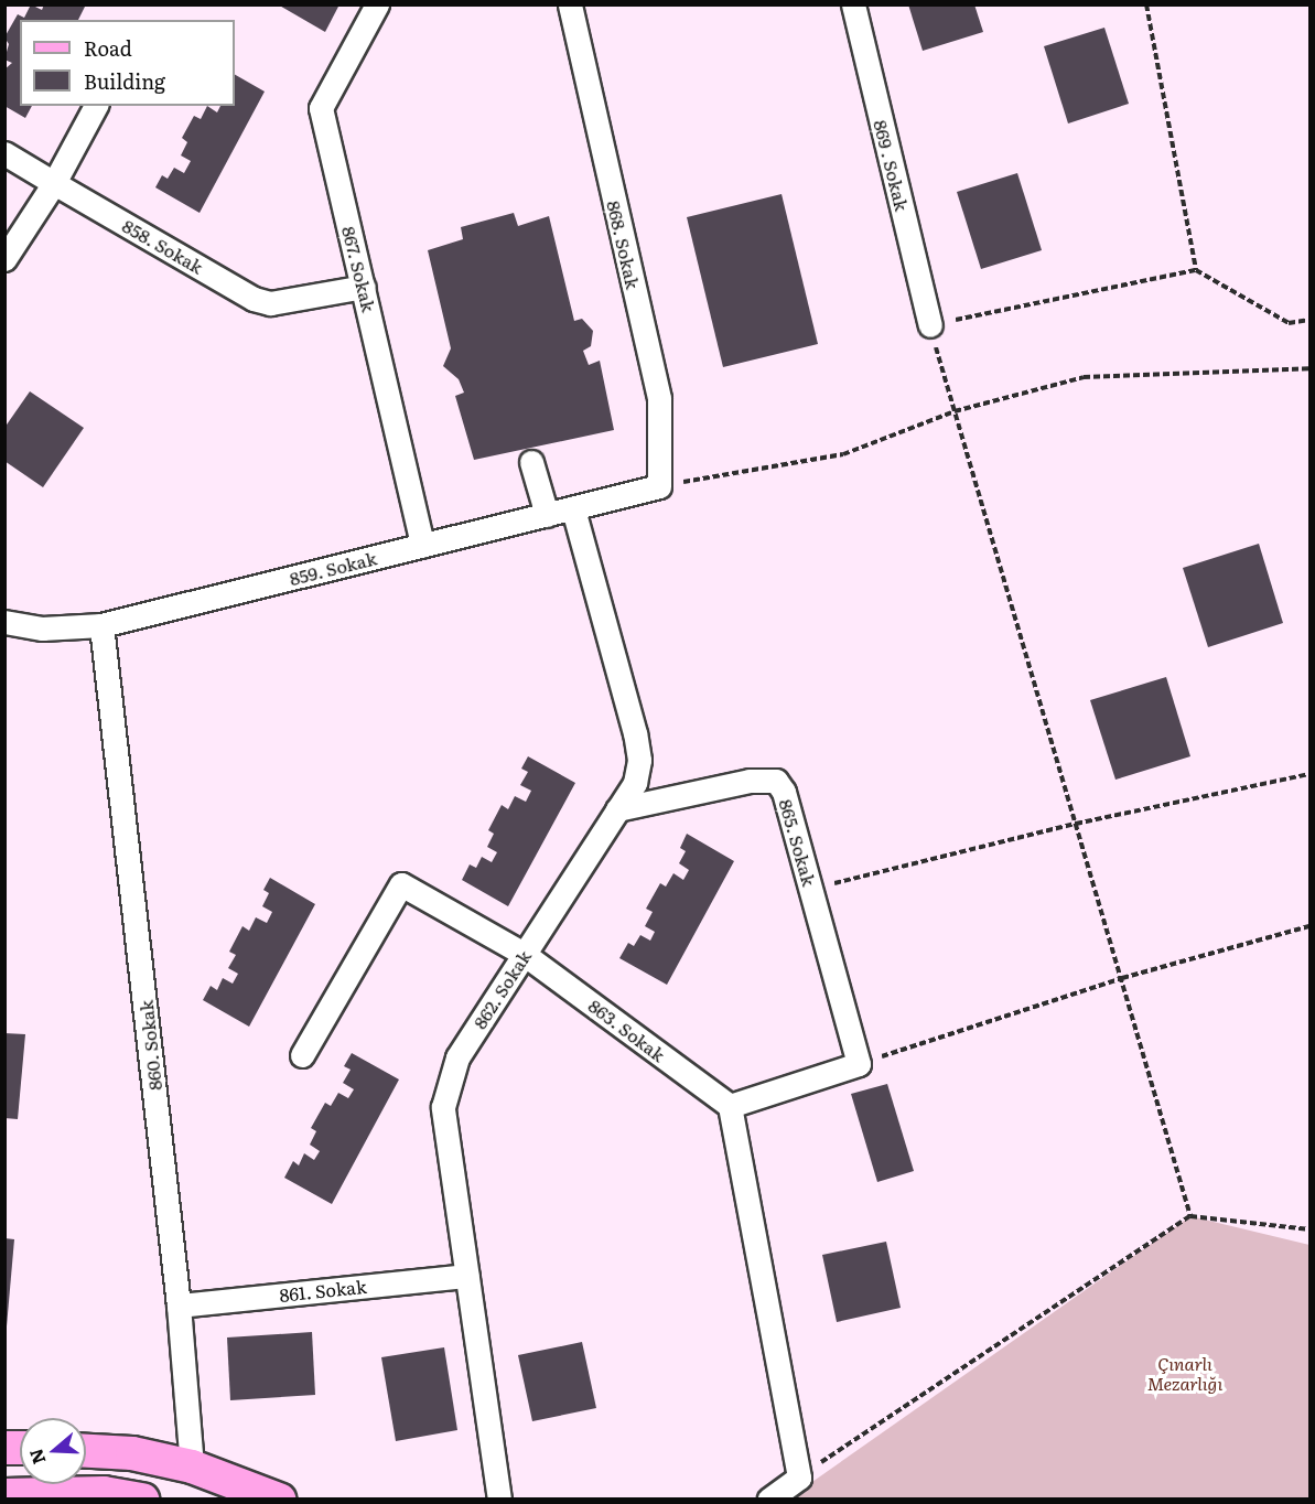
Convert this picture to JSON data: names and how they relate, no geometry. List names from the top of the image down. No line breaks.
{"streets":{"street":["869 . Sokak","868. Sokak","858. Sokak","867. Sokak","859. Sokak","865. Sokak","862. Sokak","863. Sokak","860. Sokak","861. Sokak"]},"crossings":[["868. Sokak","859. Sokak"],["858. Sokak","867. Sokak"],["867. Sokak","859. Sokak"],["859. Sokak","862. Sokak"],["859. Sokak","860. Sokak"],["865. Sokak","862. Sokak"],["862. Sokak","863. Sokak"],["862. Sokak","861. Sokak"],["860. Sokak","861. Sokak"]],"parks":["Çınarlı Mezarlığı"],"legend":["Road","Building"],"north":"left"}
